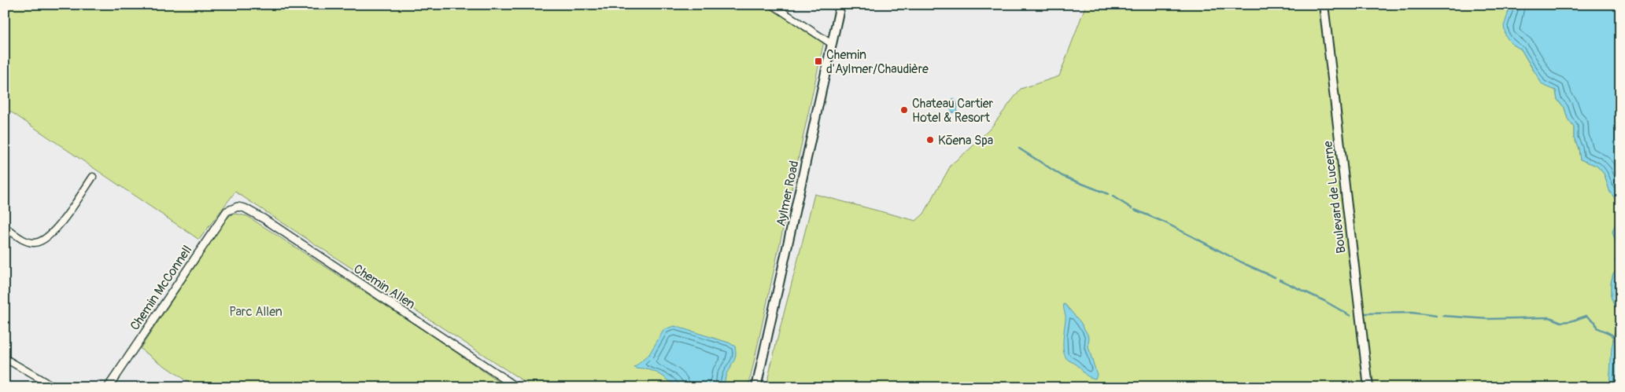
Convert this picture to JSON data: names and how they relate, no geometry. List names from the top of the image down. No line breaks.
{"streets":{"main road":["Aylmer Road","Boulevard de Lucerne"],"street":["Chemin Allen","Chemin McConnell"]},"crossings":[["Chemin Allen","Chemin McConnell"]],"parks":["Parc Allen"],"places":{"transit":["Chemin d'Aylmer/Chaudière"],"other":["Chateau Cartier Hotel & Resort","Kōena Spa"]}}
